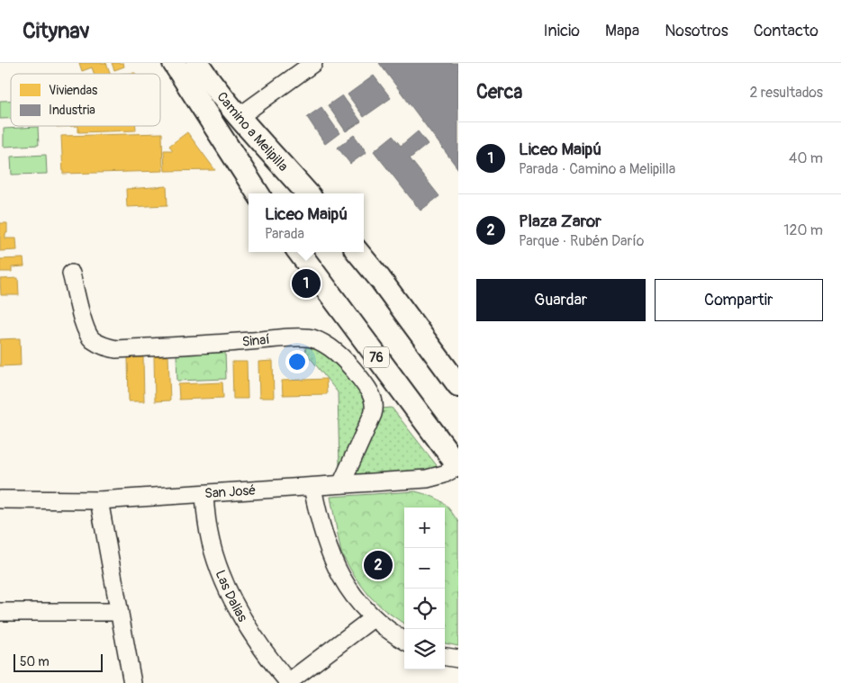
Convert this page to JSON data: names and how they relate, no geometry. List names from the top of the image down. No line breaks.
{"streets":{"main road":["Camino a Melipilla","76"],"street":["Sinaí","San José","Las Dalias"]},"crossings":[["Sinaí","San José"],["76","San José"],["San José","Las Dalias"]],"legend":["Viviendas","Industria"],"scale_bar":"50 m","page":{"header":"Citynav","nav":["Inicio","Mapa","Nosotros","Contacto"],"heading":["Cerca","2 resultados"],"list":[{"mark":"1","name":"Liceo Maipú","note":"Parada · Camino a Melipilla","value":"40 m"},{"mark":"2","name":"Plaza Zaror","note":"Parque · Rubén Darío","value":"120 m"}],"popup":["Liceo Maipú","Parada"],"buttons":["Guardar","Compartir"],"pins":["1","2"],"map_buttons":["+","−"],"scale":"50 m"}}
